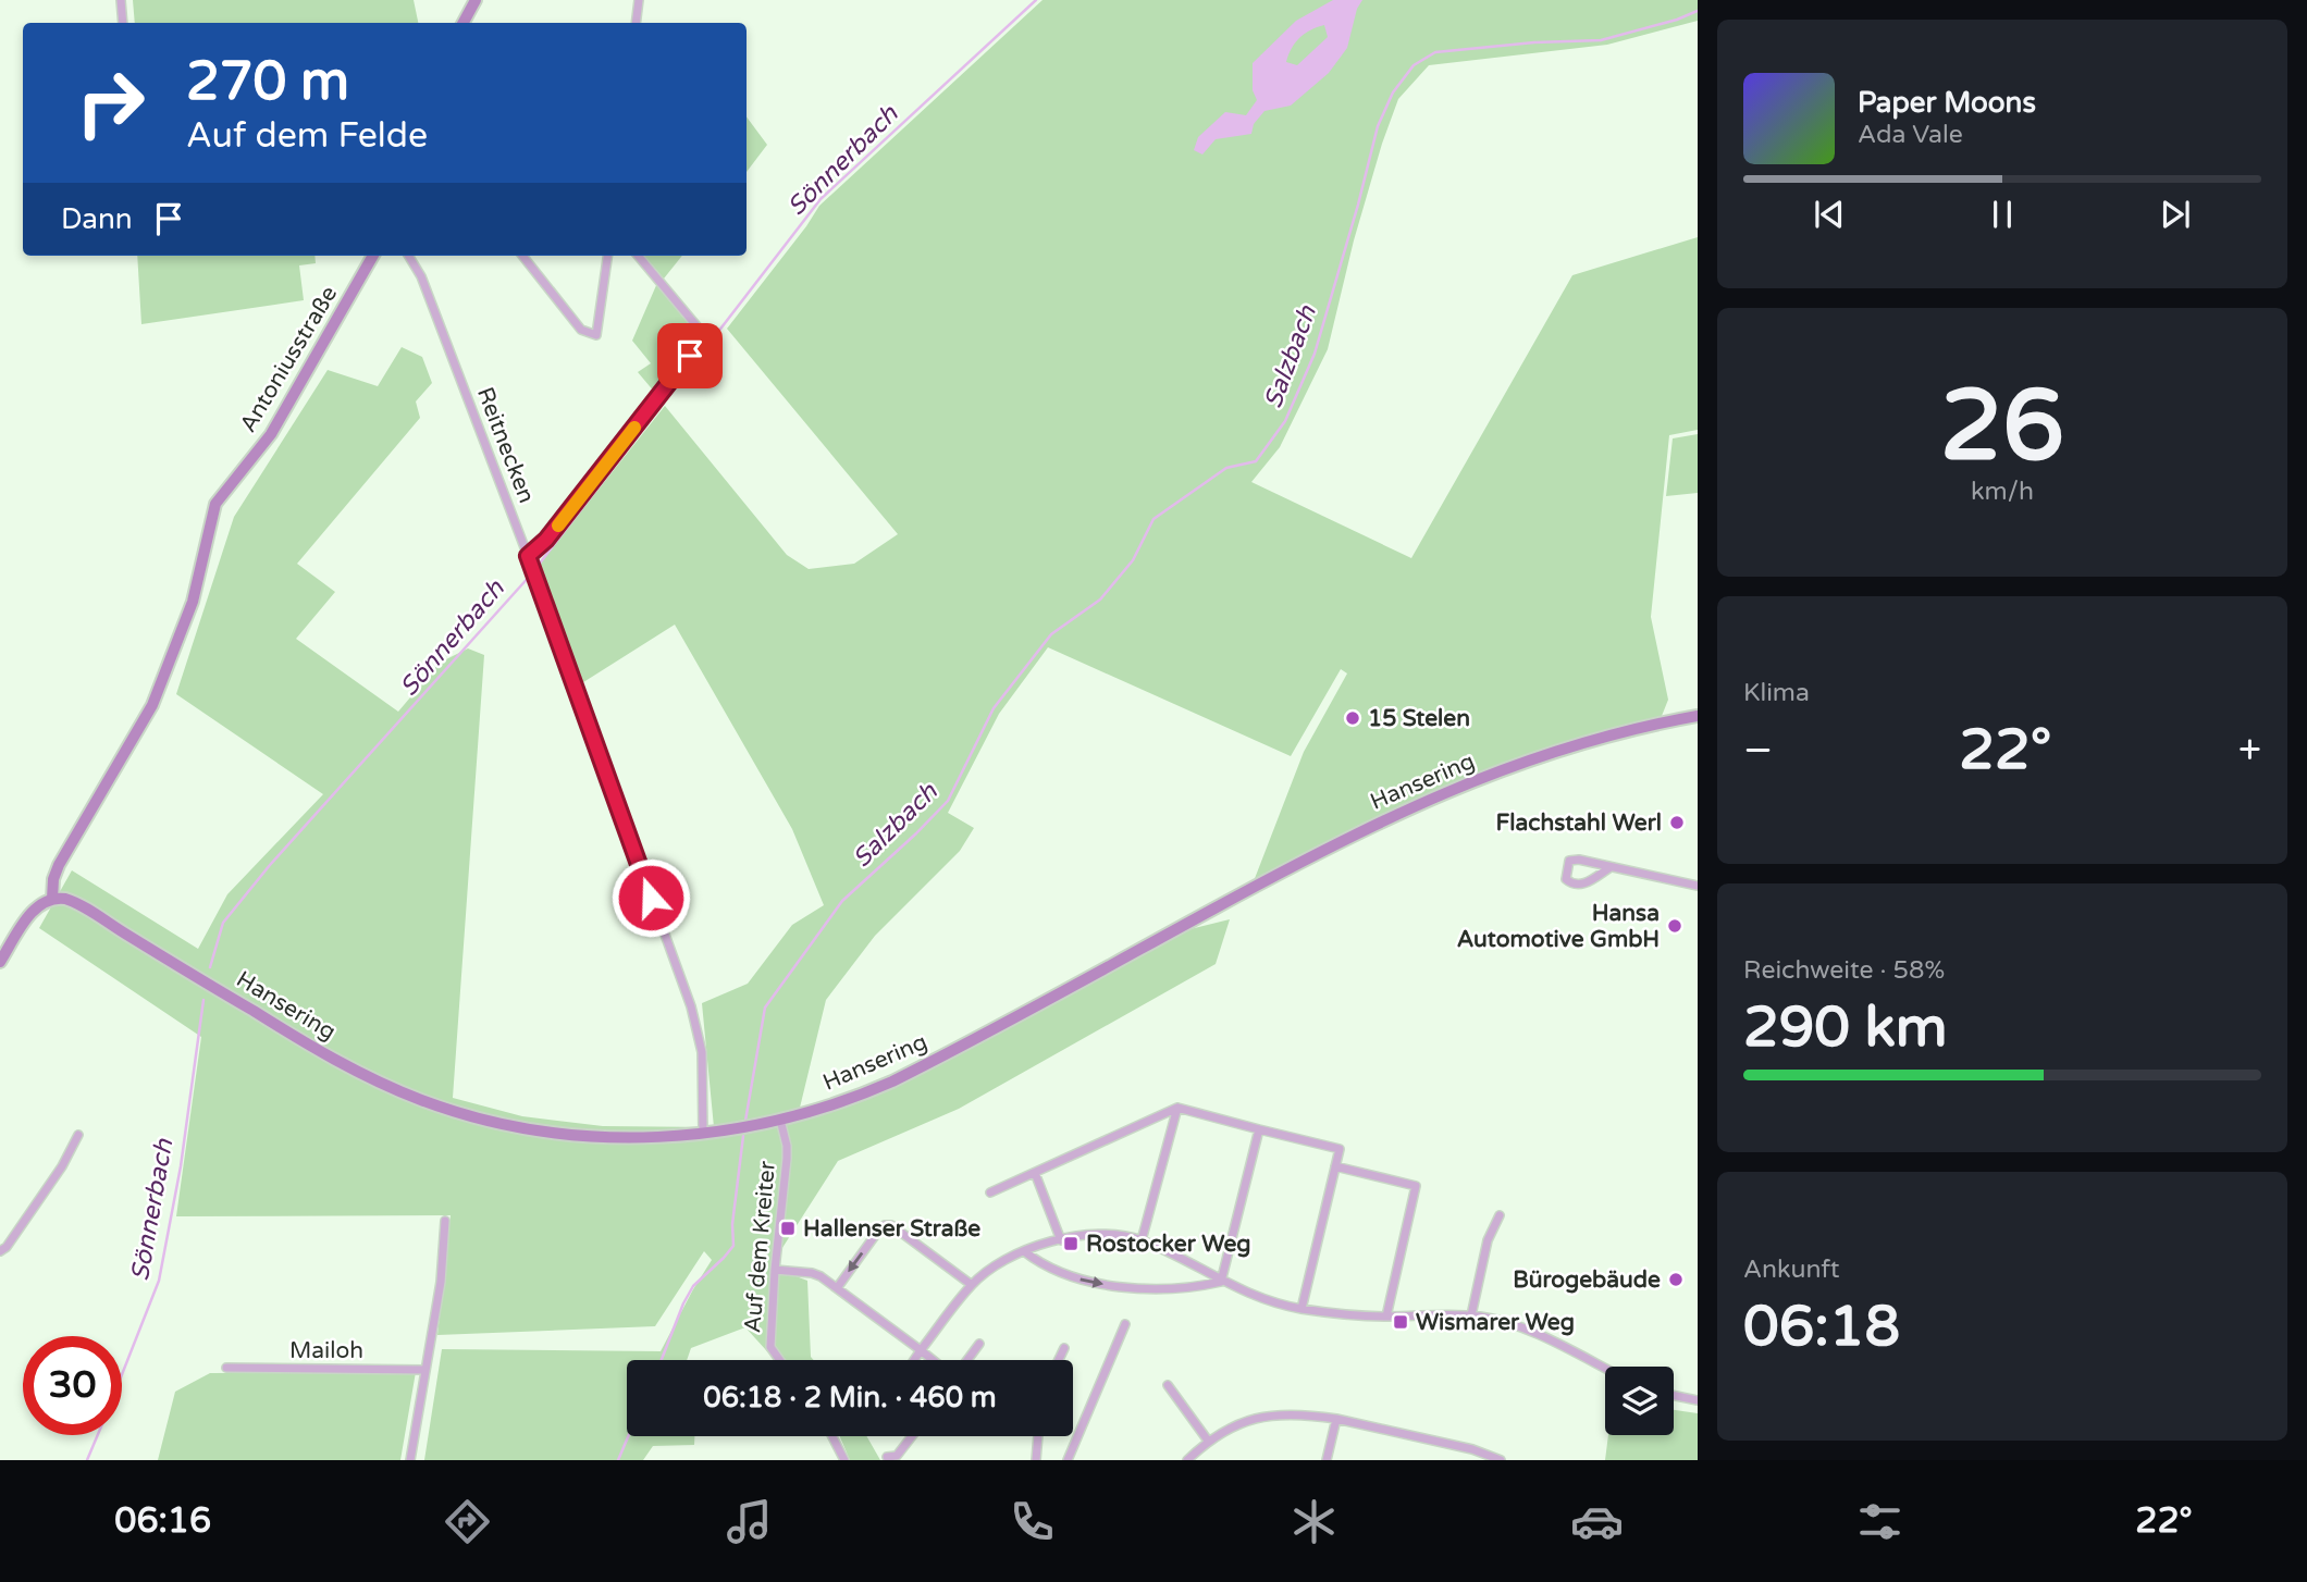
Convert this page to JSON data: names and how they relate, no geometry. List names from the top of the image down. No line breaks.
{"streets":{"street":["Antoniusstraße","Reitnecken","Hansering","Auf dem Kreiter","Mailoh"]},"crossings":[["Antoniusstraße","Hansering"],["Reitnecken","Hansering"],["Hansering","Auf dem Kreiter"]],"water":["Sönnerbach","Salzbach"],"places":{"other":["15 Stelen","Flachstahl Werl","Hansa Automotive GmbH","Bürogebäude"],"transit":["Hallenser Straße","Rostocker Weg","Wismarer Weg"]},"page":{"turn":["270 m","Auf dem Felde"],"song":["Paper Moons","Ada Vale"],"then":"Dann","tile":[["26","km/h"],"Klima",["Reichweite · 58%","290 km"],["Ankunft","06:18"]],"heat":["−","22°","+"],"limit":"30","trip":"06:18 · 2 Min. · 460 m","tabs":["06:16","22°"]}}
